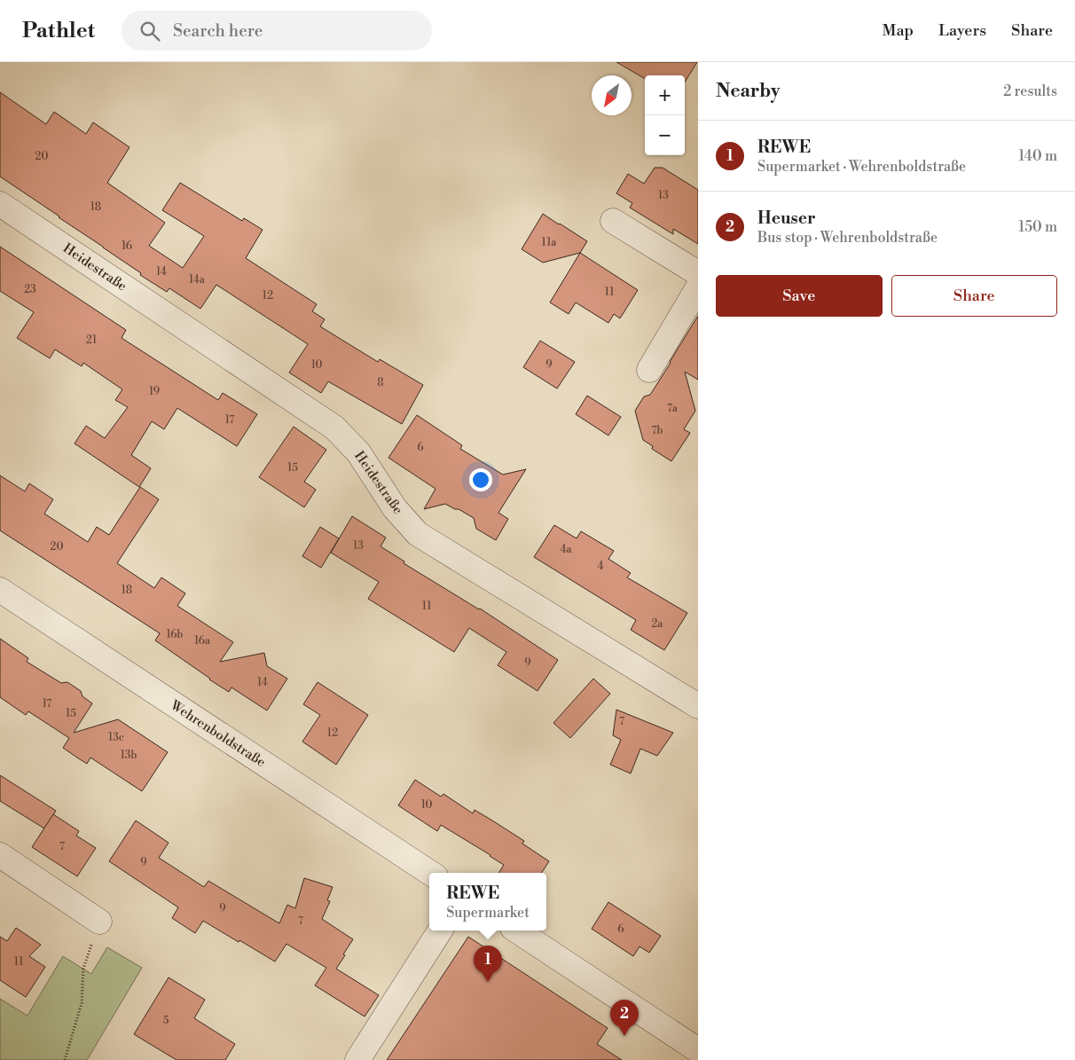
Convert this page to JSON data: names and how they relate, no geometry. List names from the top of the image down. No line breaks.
{"streets":{"street":["Heidestraße","Wehrenboldstraße"]},"house_numbers":["20","13","18","11a","16","14","14a","23","11","12","21","10","9","8","19","7a","17","7b","6","15","13","20","4a","4","18","11","2a","16b","16a","9","14","17","15","7","12","13c","13b","10","7","9","9","7","6","11","5"],"north":"bottom left","page":{"header":"Pathlet","search":"Search here","nav":["Map","Layers","Share"],"heading":["Nearby","2 results"],"map_buttons":["+","−"],"list":[{"mark":"1","name":"REWE","note":"Supermarket · Wehrenboldstraße","value":"140 m"},{"mark":"2","name":"Heuser","note":"Bus stop · Wehrenboldstraße","value":"150 m"}],"buttons":["Save","Share"],"popup":["REWE","Supermarket"],"pins":["1","2"]}}
